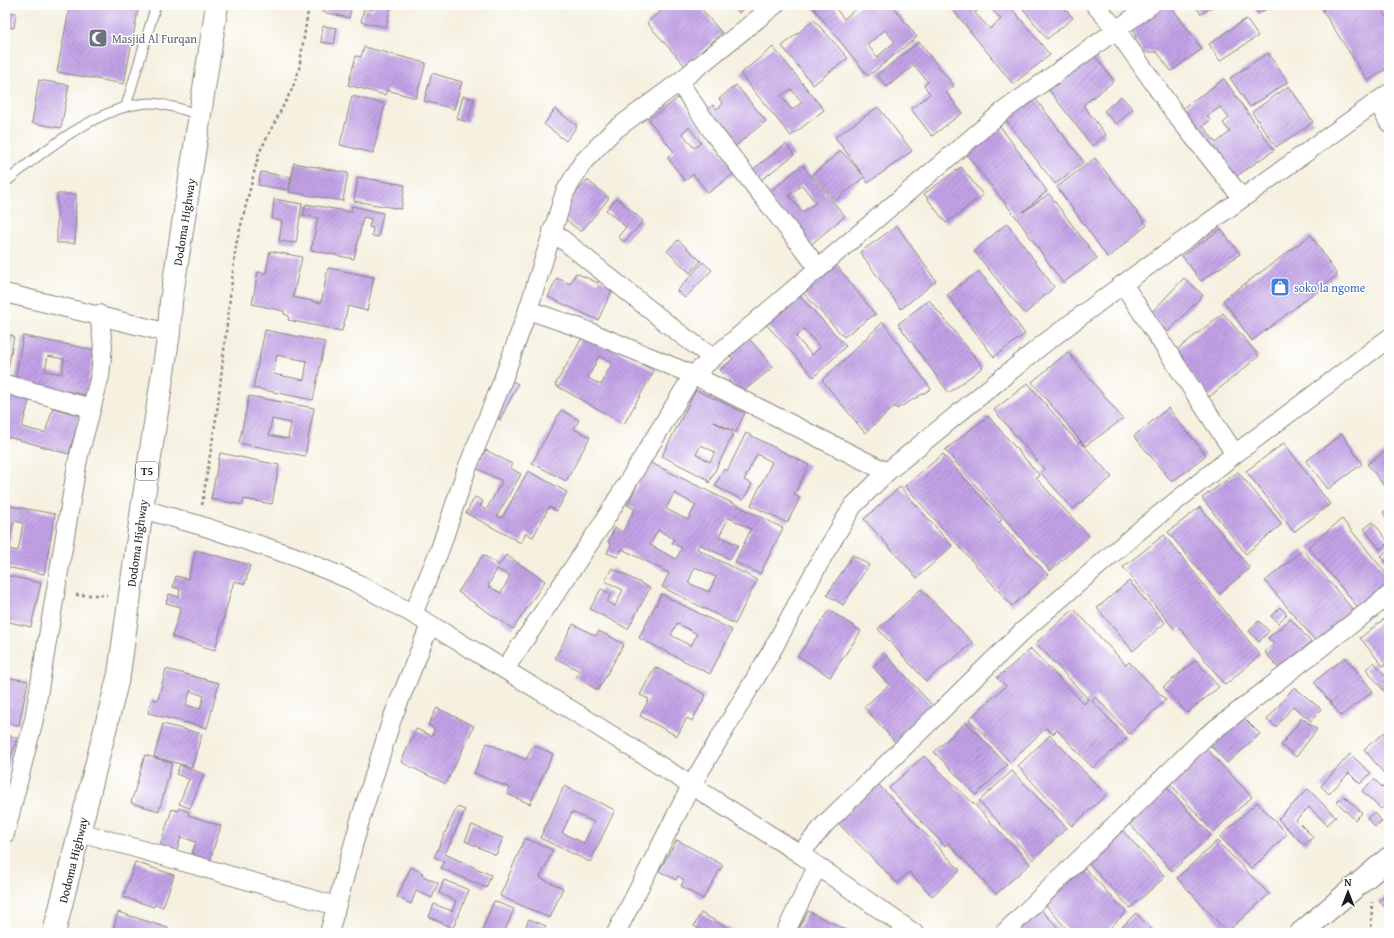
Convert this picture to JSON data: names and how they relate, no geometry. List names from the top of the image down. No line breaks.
{"streets":{"main road":["Dodoma Highway","T5"]},"places":{"mosque":["Masjid Al Furqan"],"shop":["soko la ngome"]},"north":"top"}
